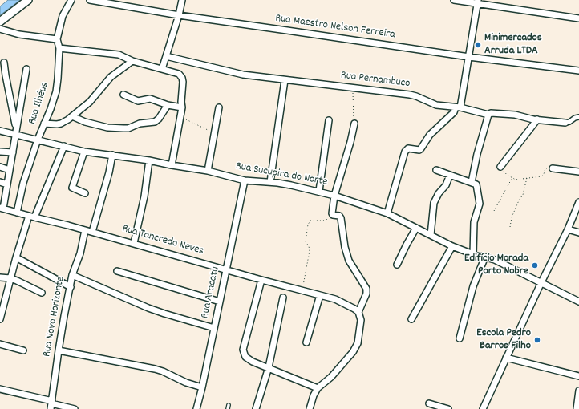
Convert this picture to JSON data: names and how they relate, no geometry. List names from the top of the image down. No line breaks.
{"streets":{"street":["Rua Maestro Nelson Ferreira","Rua Pernambuco","Rua Ilhéus","Rua Sucupira do Norte","Rua Tancredo Neves","Rua Aracatu","Rua Novo Horizonte"]},"crossings":[["Rua Ilhéus","Rua Sucupira do Norte"],["Rua Ilhéus","Rua Tancredo Neves"],["Rua Sucupira do Norte","Rua Aracatu"],["Rua Tancredo Neves","Rua Aracatu"],["Rua Tancredo Neves","Rua Novo Horizonte"]],"places":["Minimercados Arruda LTDA","Edifício Morada Porto Nobre","Escola Pedro Barros Filho"]}
